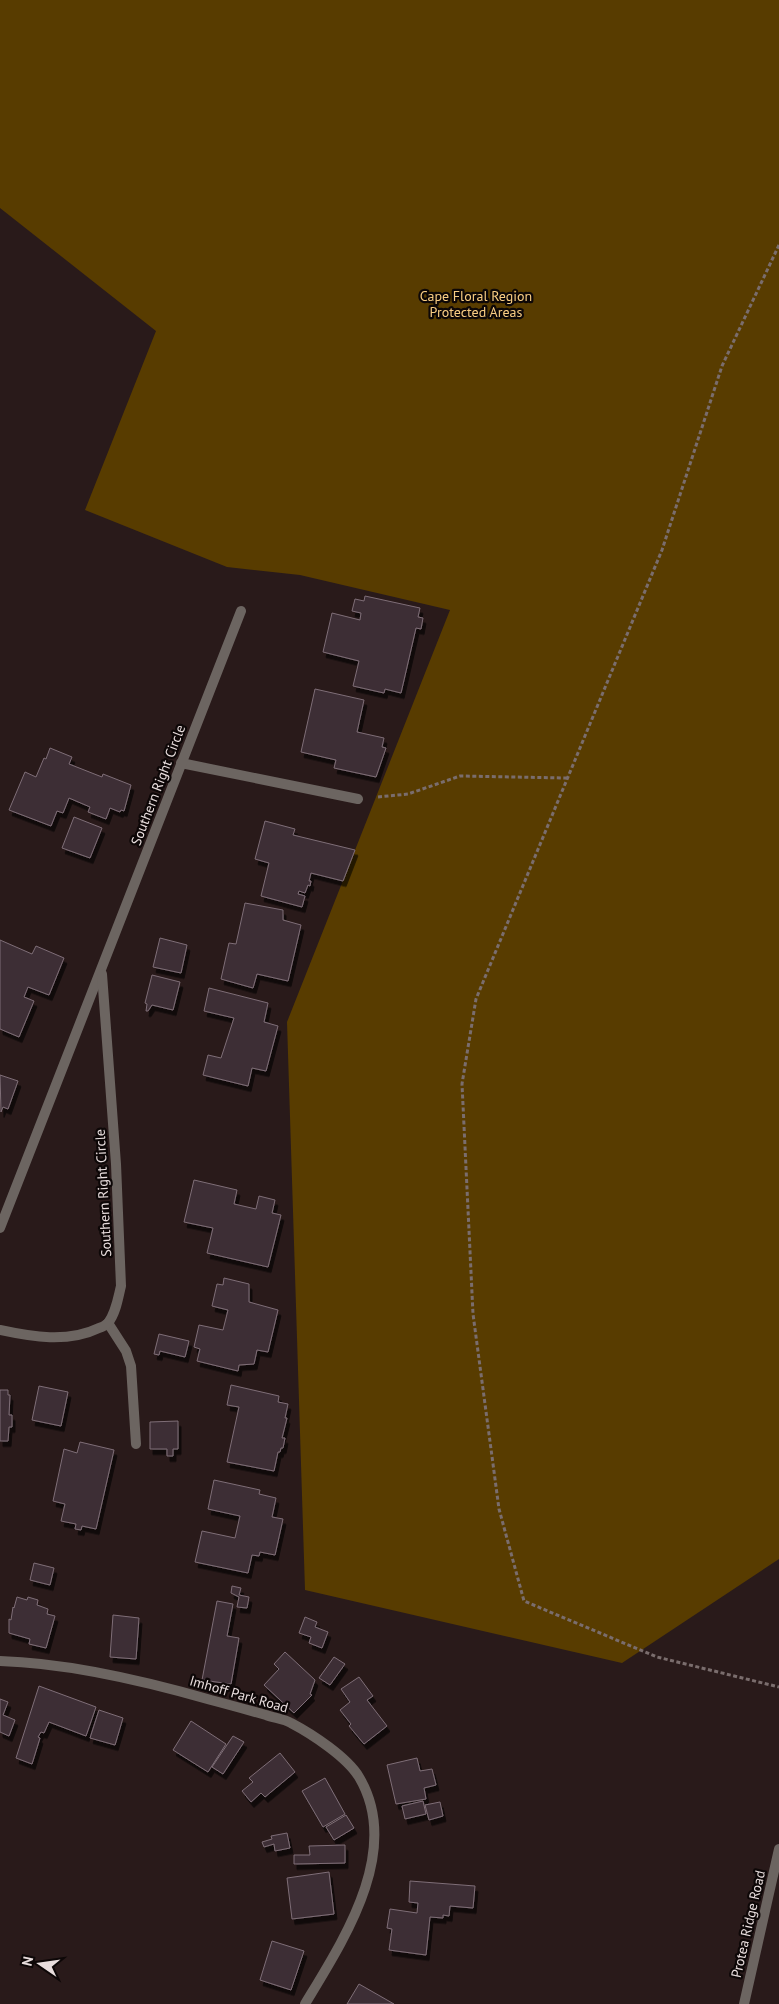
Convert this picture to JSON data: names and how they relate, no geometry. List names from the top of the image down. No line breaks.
{"streets":{"street":["Southern Right Circle","Imhoff Park Road","Protea Ridge Road"]},"parks":["Cape Floral Region Protected Areas"],"north":"left"}
